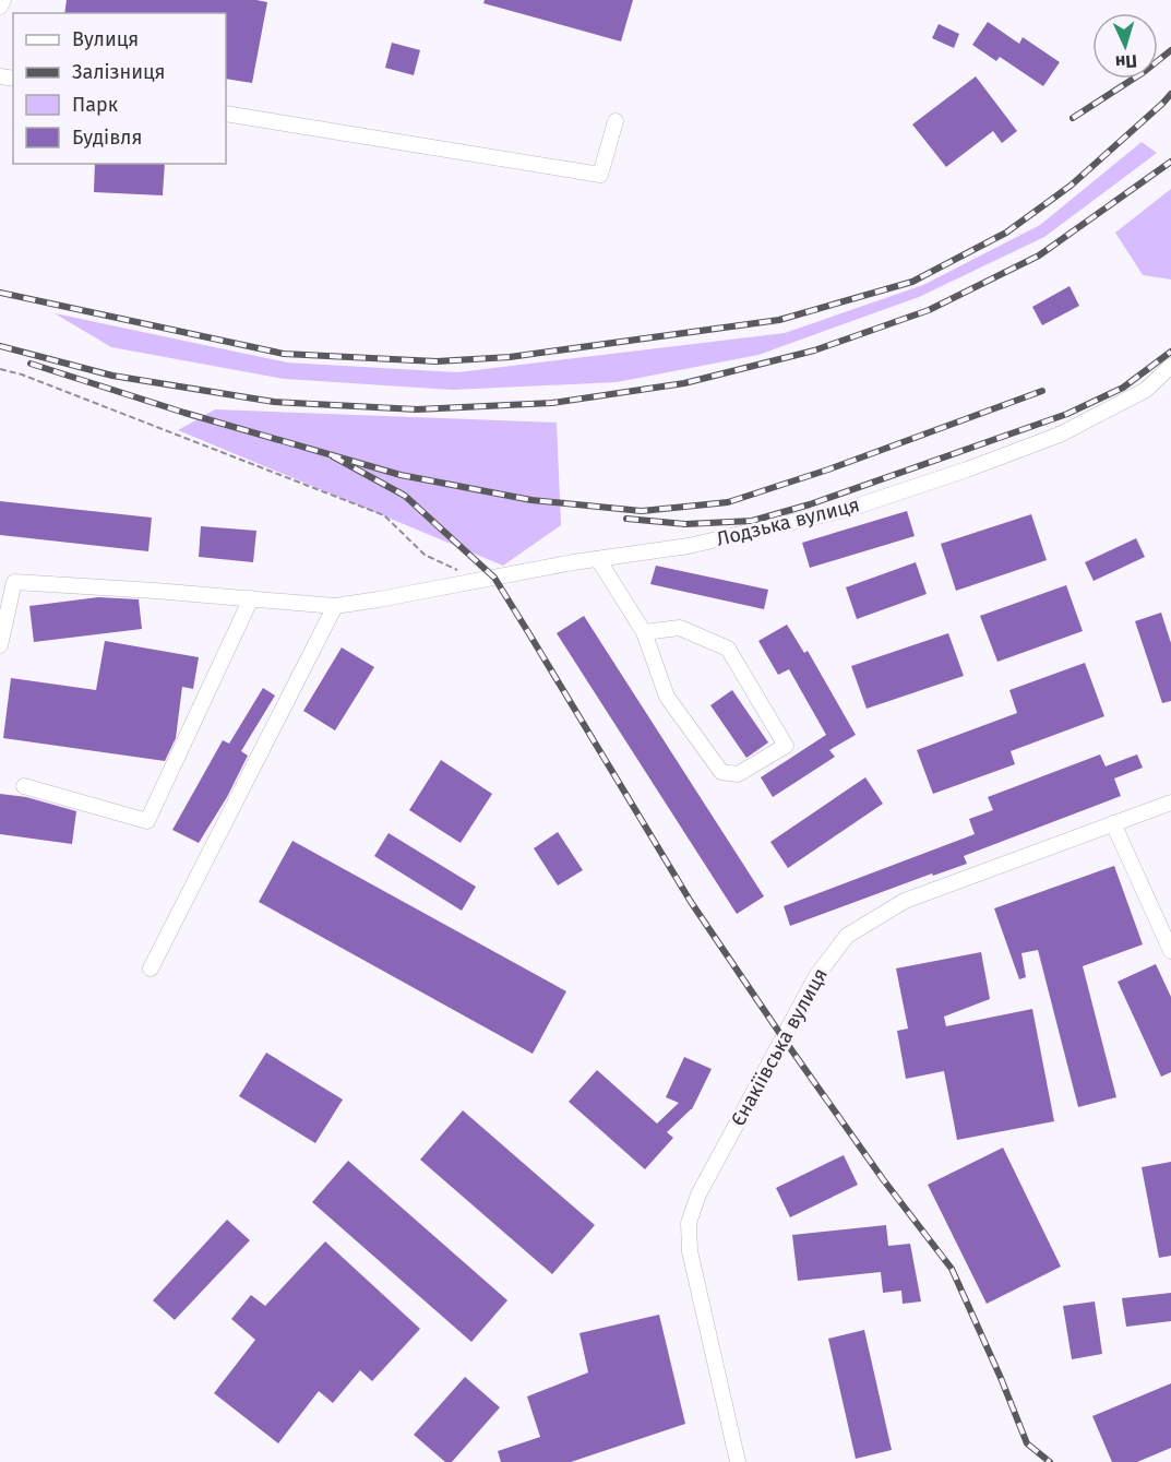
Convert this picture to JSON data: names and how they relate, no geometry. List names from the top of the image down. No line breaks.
{"streets":{"street":["Лодзька вулиця","Єнакіївська вулиця"]},"legend":["Вулиця","Залізниця","Парк","Будівля"],"north":"bottom"}
